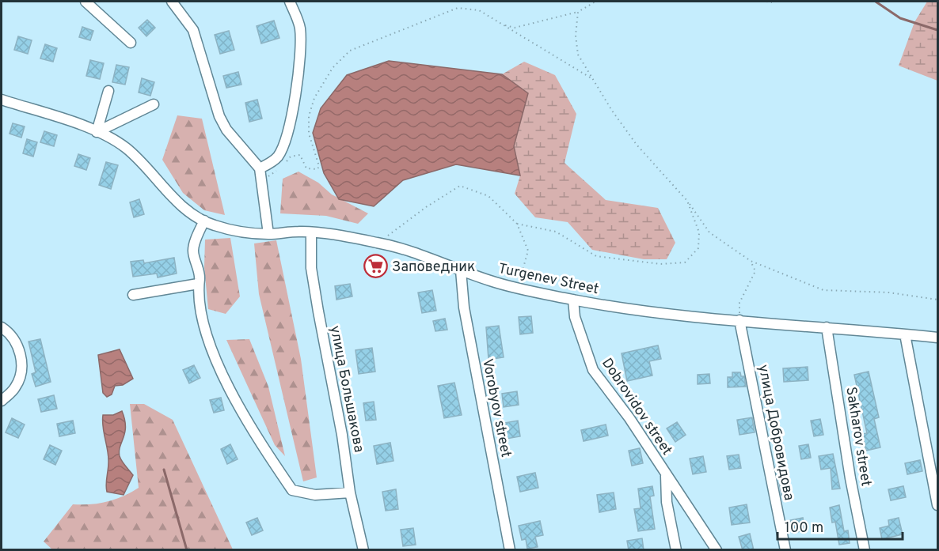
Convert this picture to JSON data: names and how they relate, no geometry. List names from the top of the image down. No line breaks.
{"streets":{"street":["Turgenev Street","улица Большакова","Dobrovidov street","Vorobyov street","улица Добровидова","Sakharov street"]},"crossings":[["Turgenev Street","улица Большакова"],["Turgenev Street","Dobrovidov street"],["Turgenev Street","Vorobyov street"],["Turgenev Street","улица Добровидова"],["Turgenev Street","Sakharov street"]],"places":{"supermarket":["Заповедник"]},"scale_bar":"100 m"}
